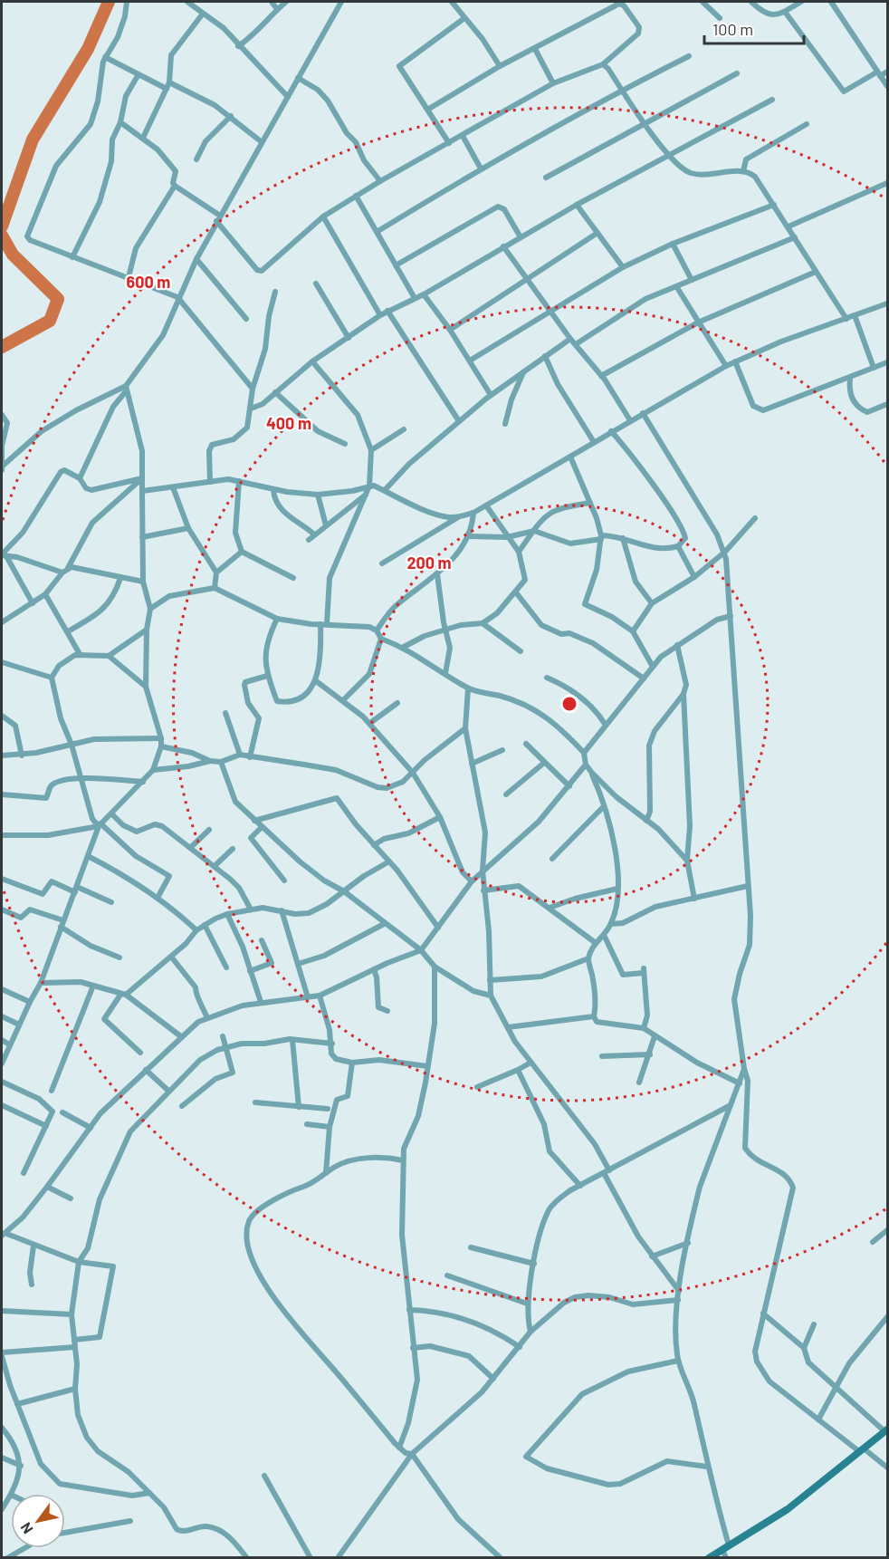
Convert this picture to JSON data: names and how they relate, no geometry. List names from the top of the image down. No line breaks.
{"scale_bar":"100 m","north":"bottom left","rings":["600 m","400 m","200 m"]}
